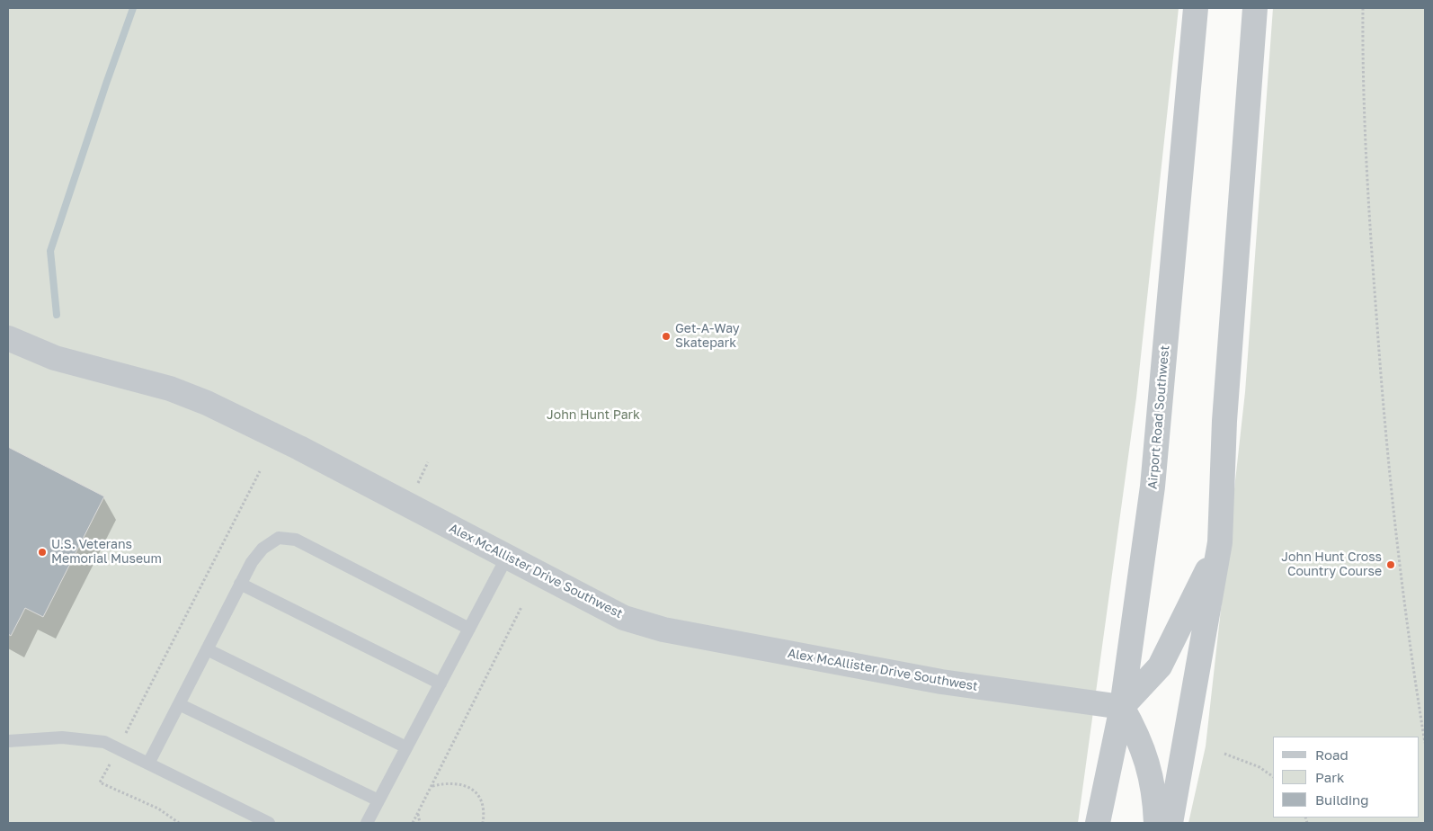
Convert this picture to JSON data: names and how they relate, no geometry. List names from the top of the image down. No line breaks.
{"streets":{"street":["Airport Road Southwest","Alex McAllister Drive Southwest"]},"crossings":[["Airport Road Southwest","Alex McAllister Drive Southwest"]],"parks":["John Hunt Park"],"places":["Get-A-Way Skatepark","U.S. Veterans Memorial Museum","John Hunt Cross Country Course"],"legend":["Road","Park","Building"]}
